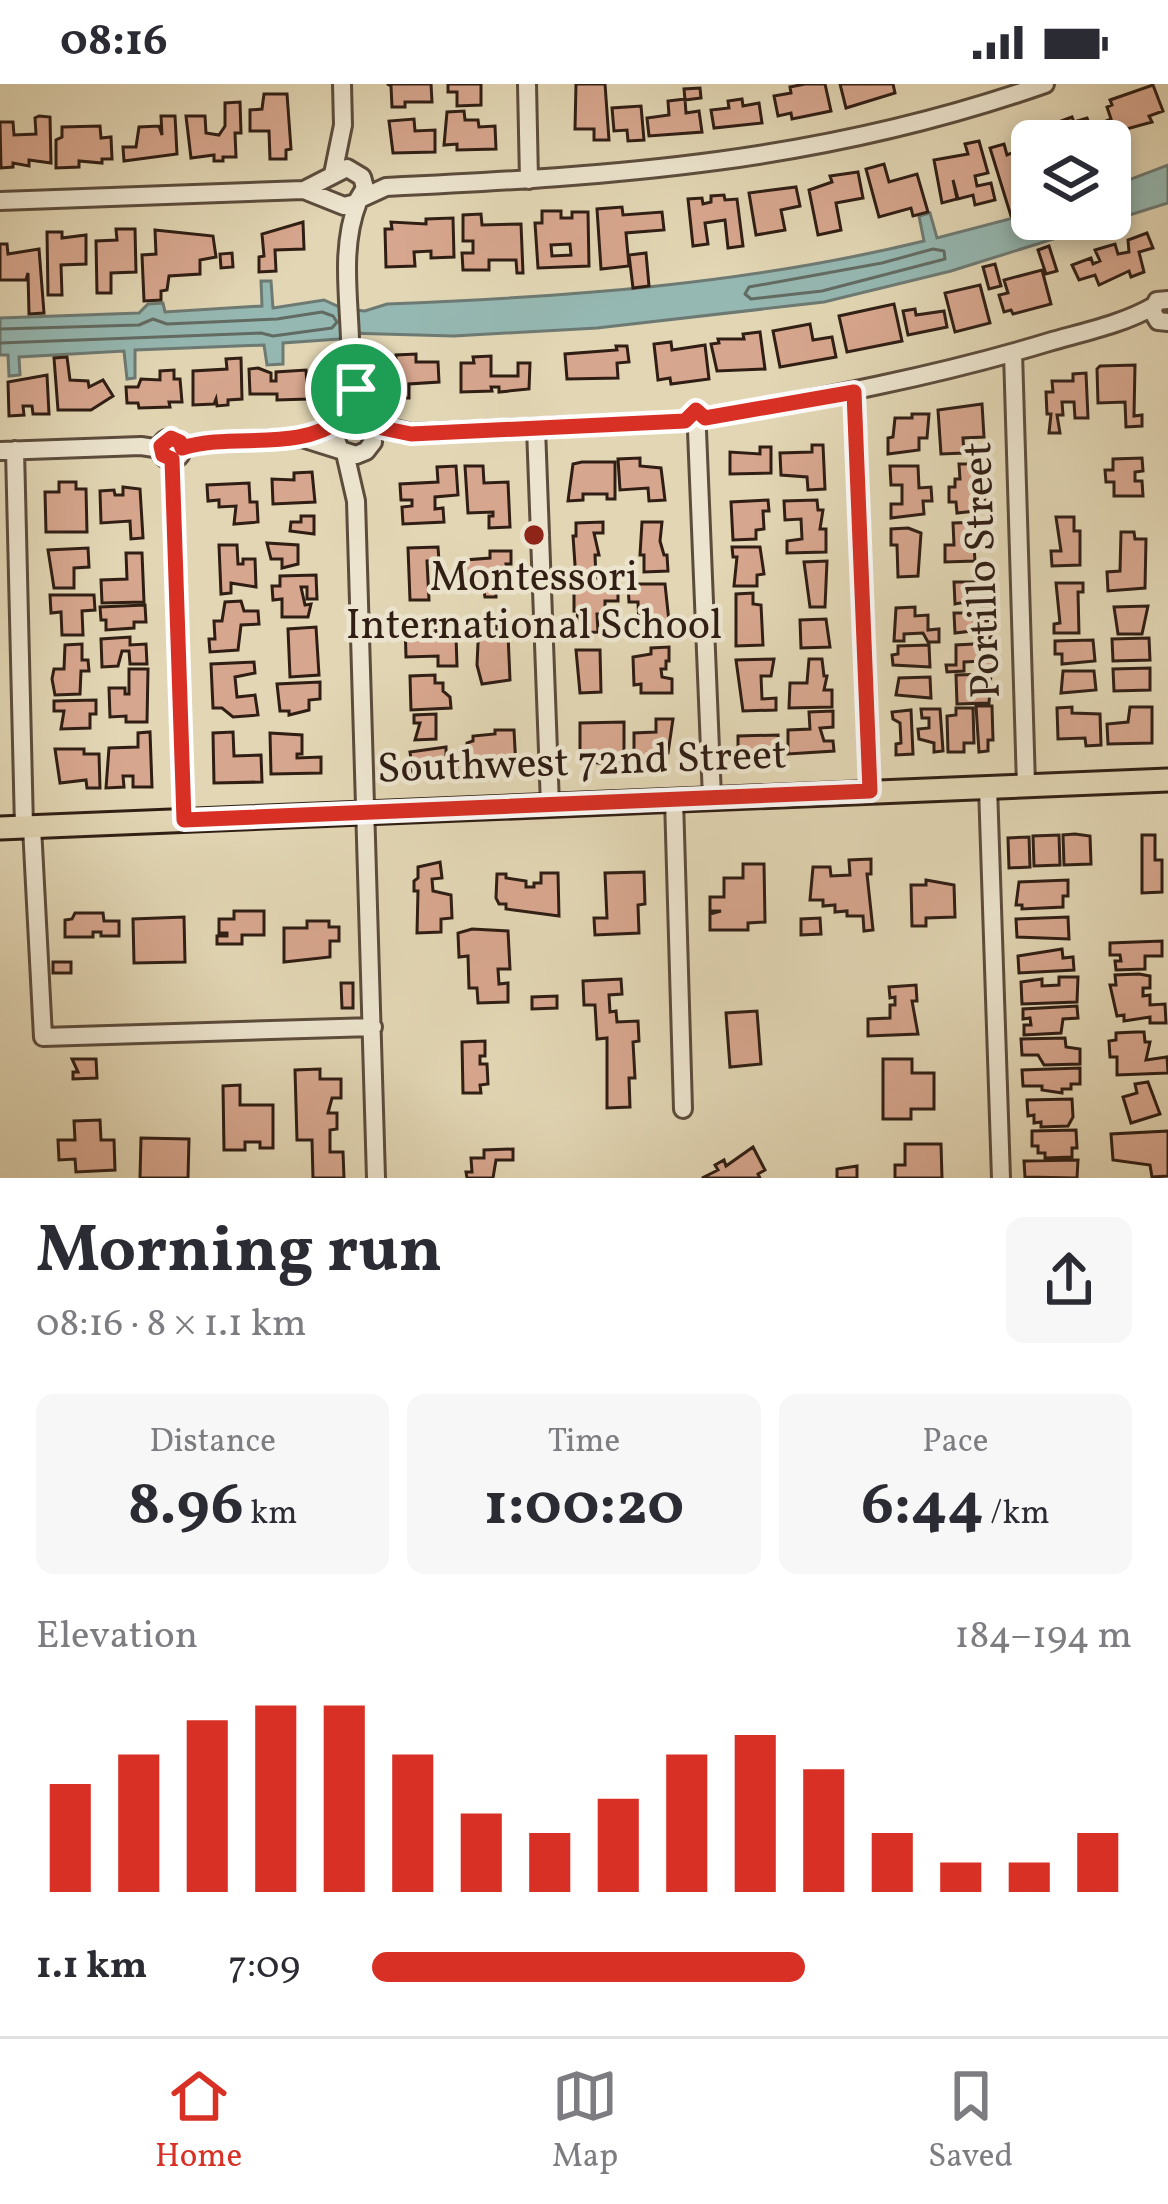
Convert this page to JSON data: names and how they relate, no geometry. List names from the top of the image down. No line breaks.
{"streets":{"main road":["Southwest 72nd Street"],"street":["Portillo Street"]},"crossings":[["Portillo Street","Southwest 72nd Street"]],"places":["Montessori International School"],"page":{"status":"08:16","heading":["Morning run","08:16 · 8 × 1.1 km"],"stats":[["Distance","8.96 km"],["Time","1:00:20"],["Pace","6:44 /km"]],"chart":["Elevation","184–194 m"],"list":[{"name":"1.1 km","note":"7:09"}],"tabs":["Home","Map","Saved"]}}
